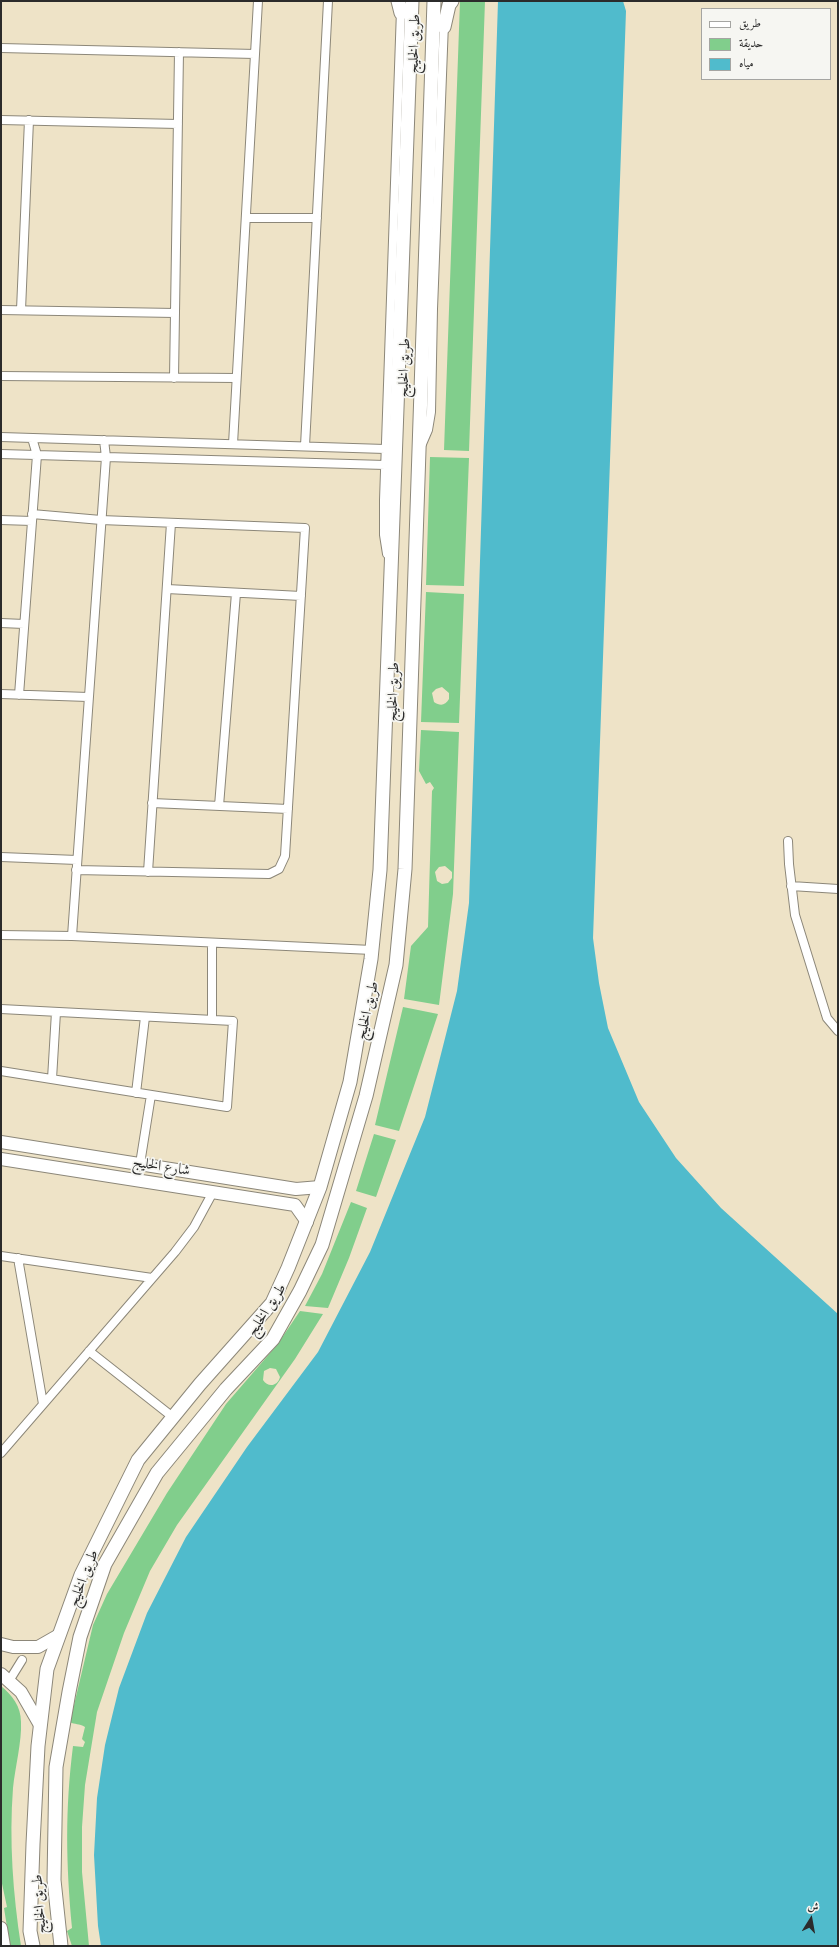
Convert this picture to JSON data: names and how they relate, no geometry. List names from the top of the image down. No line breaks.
{"streets":{"main road":["طريق الخليج"],"street":["شارع الخليج"]},"crossings":[["طريق الخليج","شارع الخليج"]],"legend":["طريق","حديقة","مياه"],"north":"top"}
